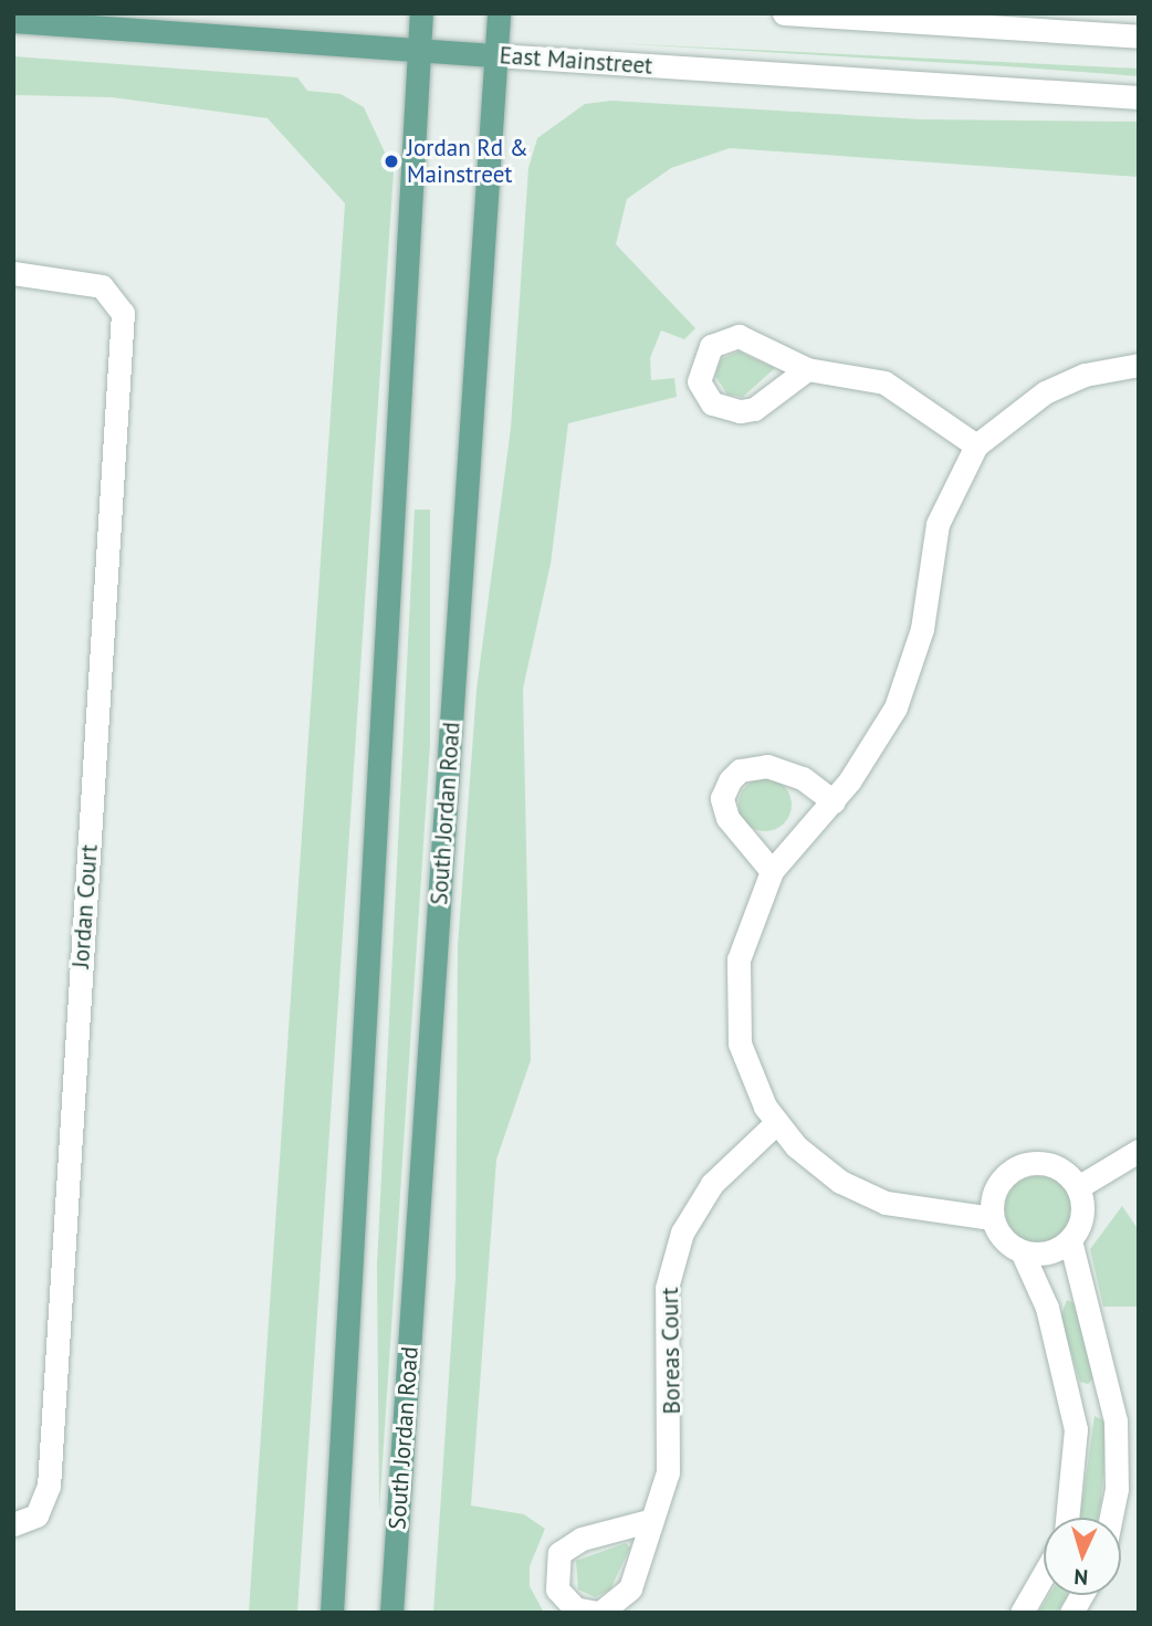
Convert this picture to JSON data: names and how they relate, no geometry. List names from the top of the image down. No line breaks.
{"streets":{"main road":["East Mainstreet","South Jordan Road"],"street":["Jordan Court","Boreas Court"]},"crossings":[["East Mainstreet","South Jordan Road"]],"places":["Jordan Rd & Mainstreet"],"north":"bottom"}
